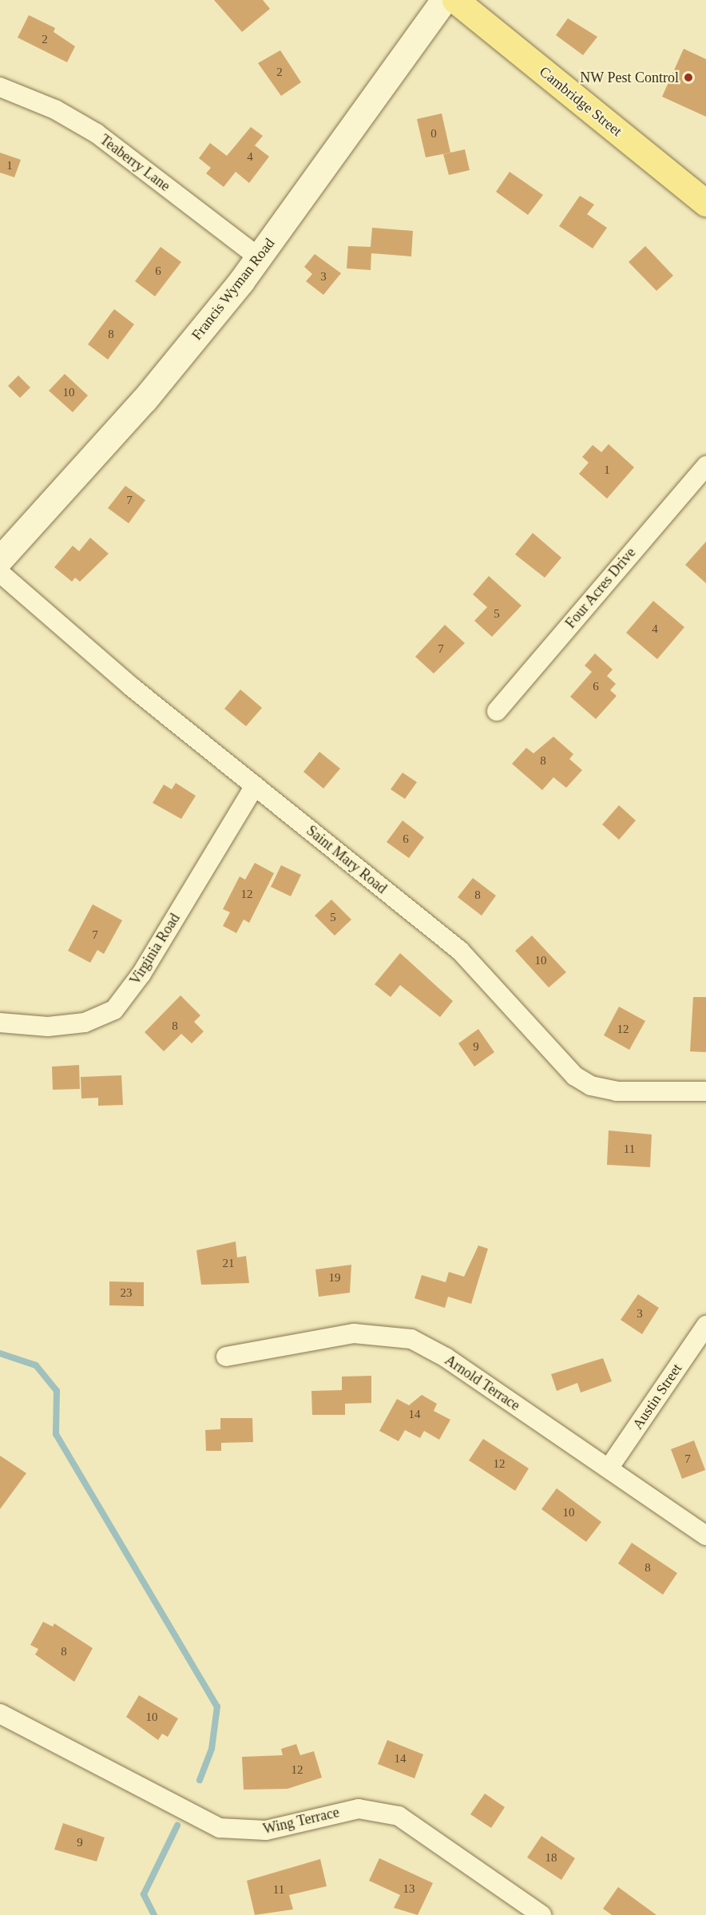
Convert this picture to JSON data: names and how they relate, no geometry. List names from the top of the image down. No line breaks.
{"streets":{"main road":["Cambridge Street","Francis Wyman Road"],"street":["Teaberry Lane","Four Acres Drive","Saint Mary Road","Virginia Road","Arnold Terrace","Austin Street","Wing Terrace"]},"crossings":[["Teaberry Lane","Francis Wyman Road"],["Saint Mary Road","Virginia Road"],["Arnold Terrace","Austin Street"]],"places":["NW Pest Control"],"house_numbers":["2","2","0","4","1","6","3","8","10","1","7","5","4","7","6","8","6","12","8","5","7","10","8","12","9","11","21","19","23","3","14","7","12","10","8","8","10","14","12","9","18","13","11"]}
